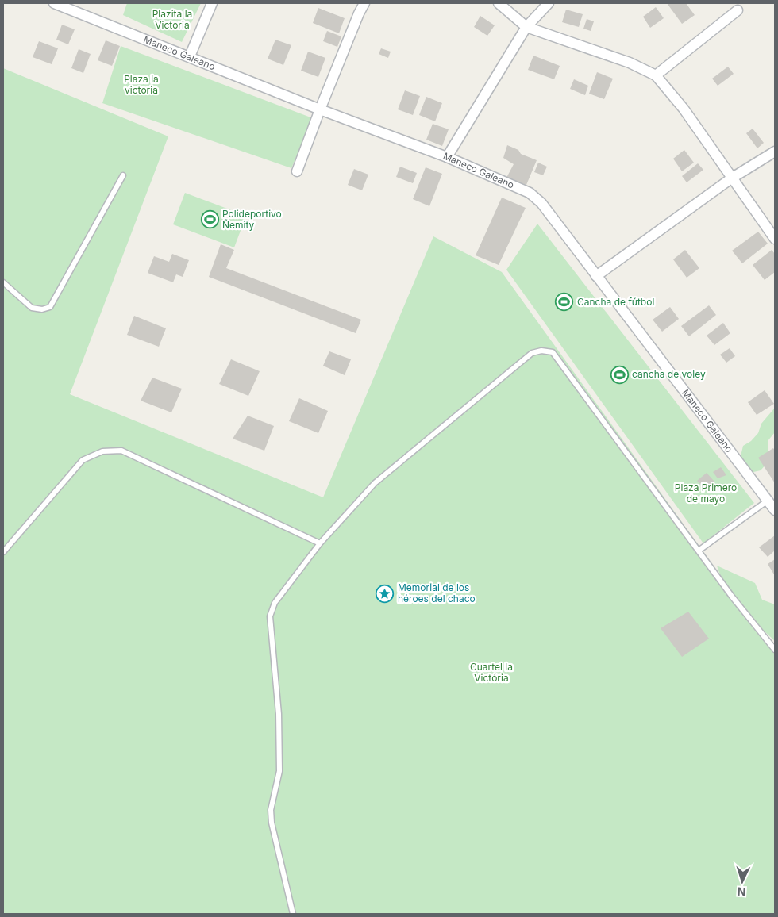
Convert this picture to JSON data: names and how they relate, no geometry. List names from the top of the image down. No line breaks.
{"streets":{"street":["Maneco Galeano"]},"parks":["Plazita la Victoria","Plaza la victoria","Plaza Primero de mayo","Cuartel la Victória"],"places":{"sports":["Polideportivo Ñemity","Cancha de fútbol","cancha de voley"],"place":["Memorial de los héroes del chaco"]},"north":"bottom"}
